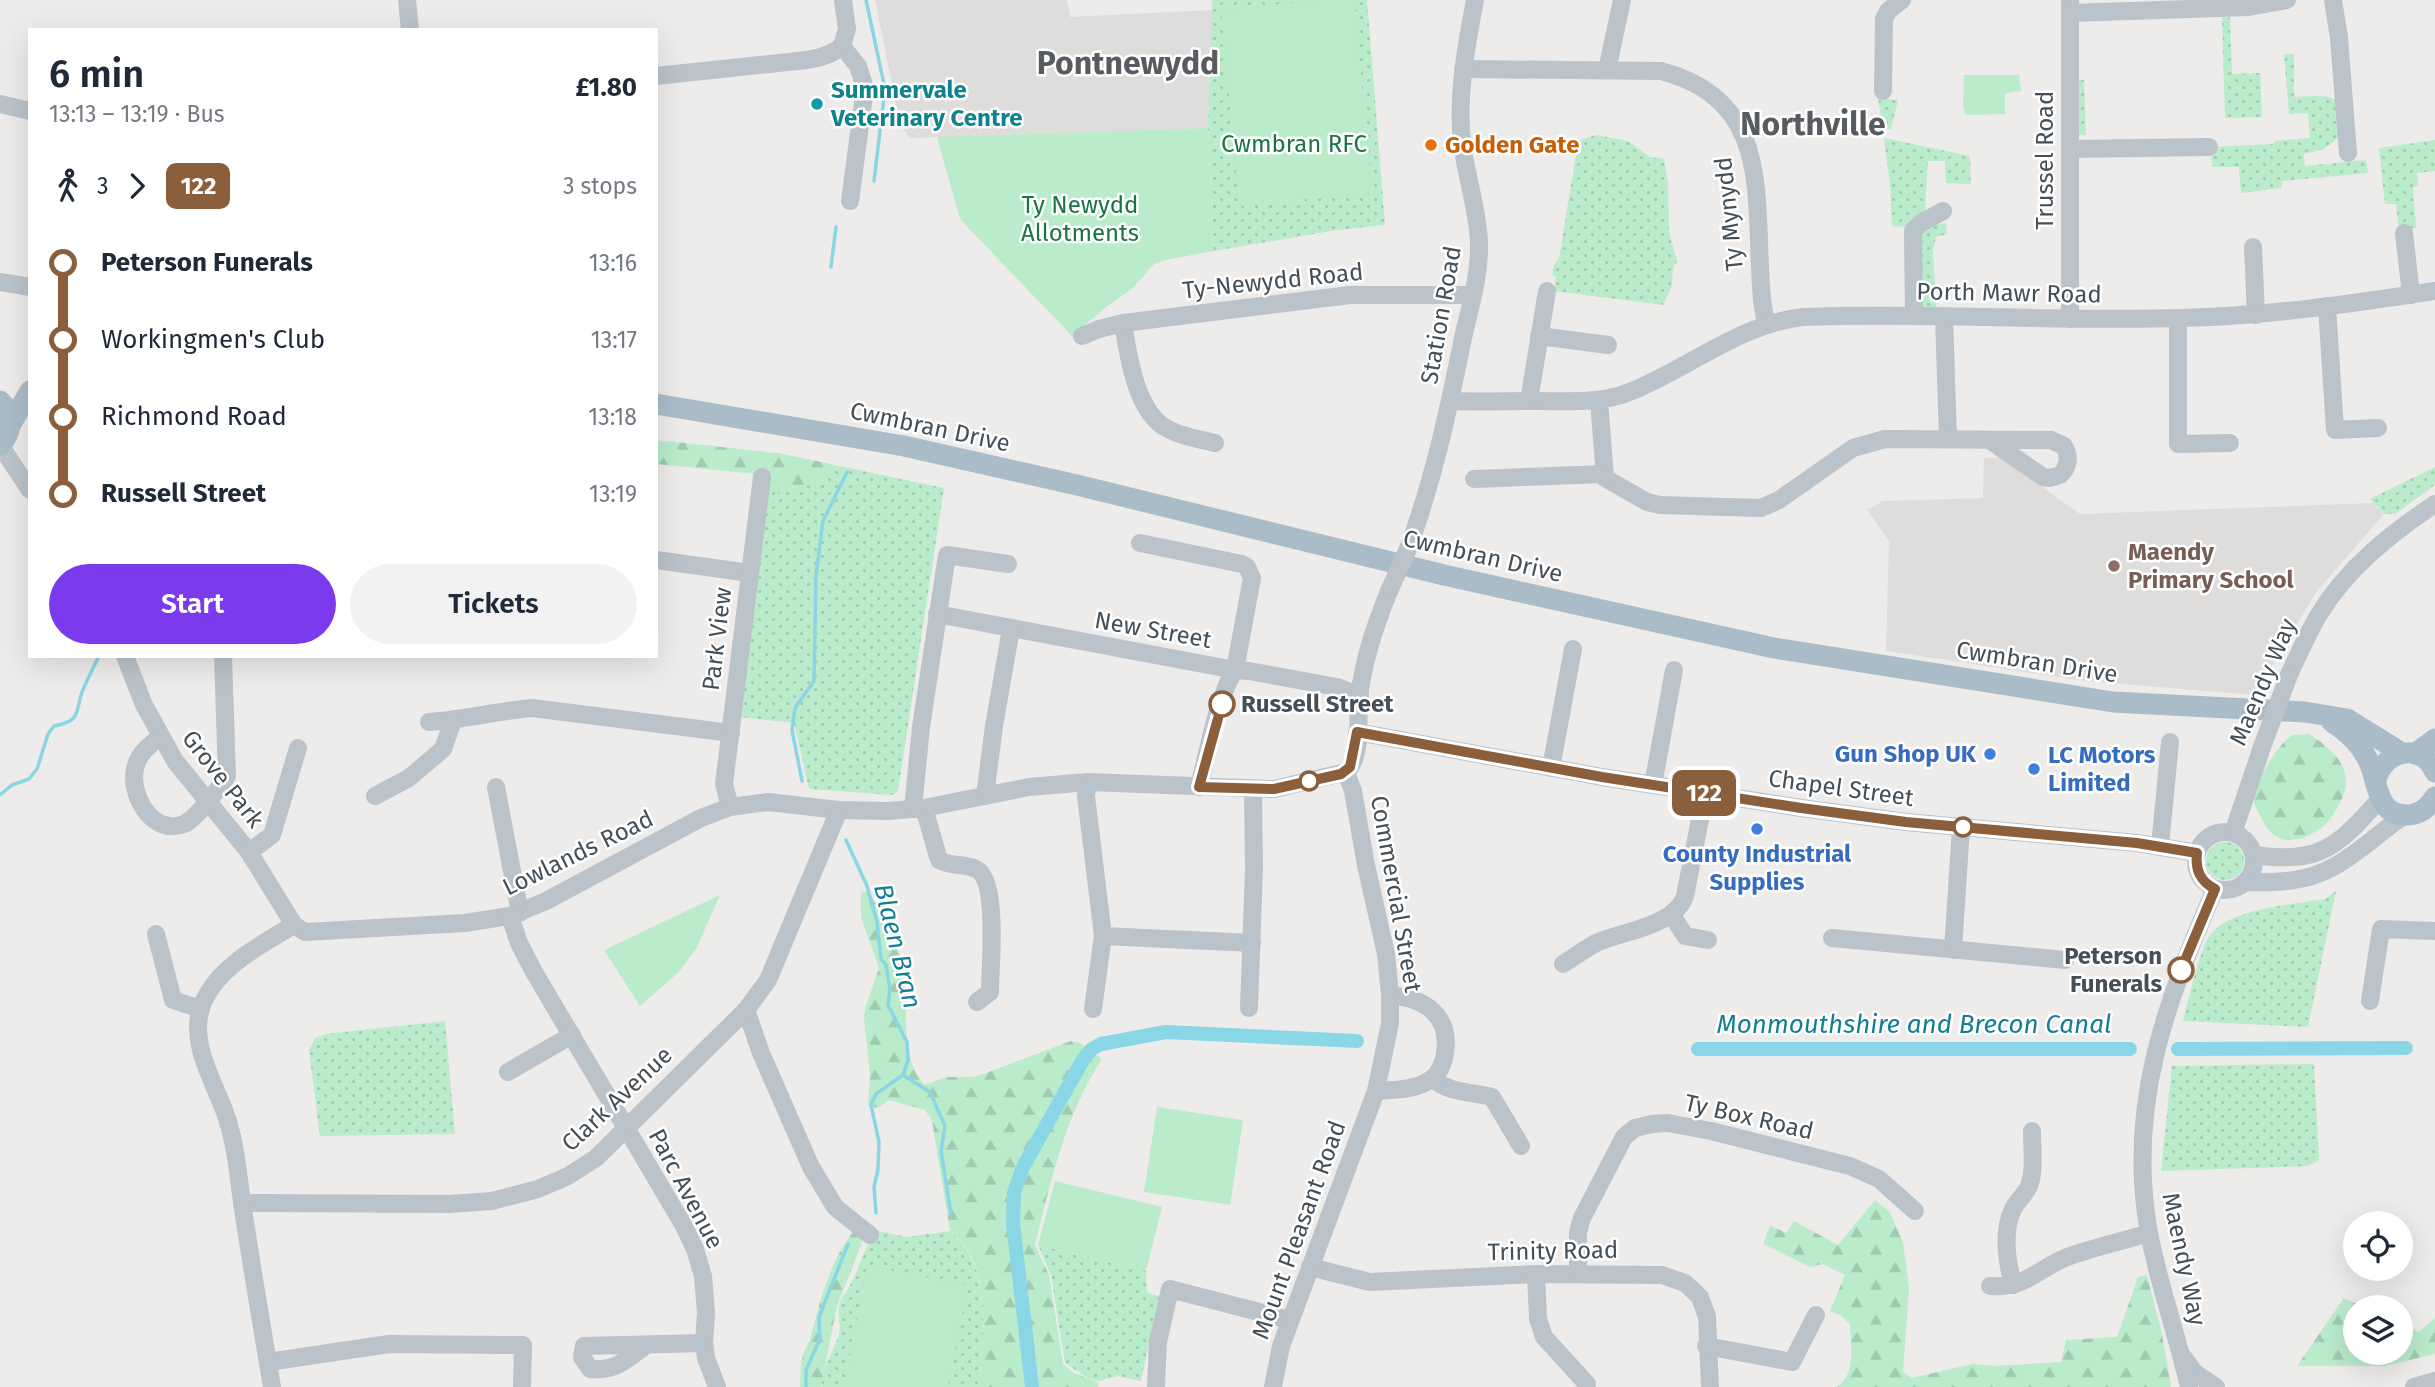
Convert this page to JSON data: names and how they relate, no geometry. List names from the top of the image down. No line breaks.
{"streets":{"main road":["Cwmbran Drive"],"street":["Trussel Road","Ty Mynydd","Ty-Newydd Road","Porth Mawr Road","Station Road","New Street","Park View","Maendy Way","Grove Park","Chapel Street","Lowlands Road","Commercial Street","Clark Avenue","Ty Box Road","Parc Avenue","Mount Pleasant Road","Trinity Road"]},"crossings":[["Trussel Road","Porth Mawr Road"],["Ty Mynydd","Porth Mawr Road"],["Ty Mynydd","Station Road"],["Ty-Newydd Road","Station Road"],["Porth Mawr Road","Station Road"],["Station Road","Commercial Street"],["New Street","Commercial Street"],["Park View","Lowlands Road"],["Maendy Way","Chapel Street"],["Grove Park","Lowlands Road"],["Chapel Street","Commercial Street"],["Lowlands Road","Commercial Street"],["Lowlands Road","Clark Avenue"],["Lowlands Road","Parc Avenue"],["Commercial Street","Mount Pleasant Road"],["Clark Avenue","Parc Avenue"],["Ty Box Road","Trinity Road"],["Mount Pleasant Road","Trinity Road"]],"districts":["Pontnewydd","Northville"],"water":["Blaen Bran","Monmouthshire and Brecon Canal"],"parks":["Cwmbran RFC","Ty Newydd Allotments"],"places":["Summervale Veterinary Centre","Golden Gate","Maendy Primary School","Russell Street","Gun Shop UK","LC Motors Limited","County Industrial Supplies","Peterson Funerals"],"lines":["bus line 122"],"page":{"on_map":"122","heading":["6 min","13:13 – 13:19 · Bus","£1.80"],"legs":["3","122","3 stops"],"list":[{"name":"Peterson Funerals","value":"13:16"},{"name":"Workingmen's Club","value":"13:17"},{"name":"Richmond Road","value":"13:18"},{"name":"Russell Street","value":"13:19"}],"buttons":["Start","Tickets"]}}
